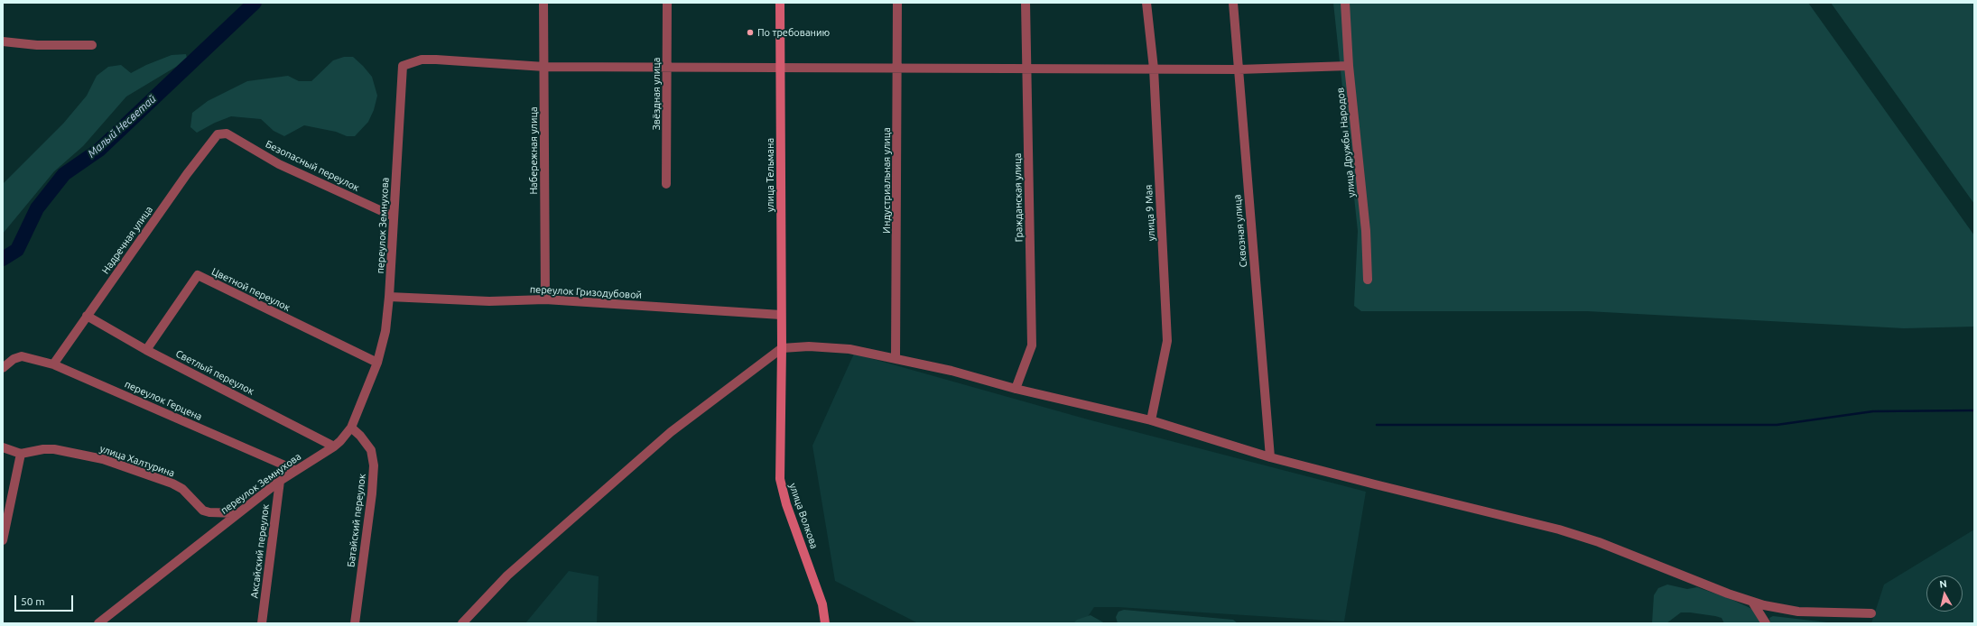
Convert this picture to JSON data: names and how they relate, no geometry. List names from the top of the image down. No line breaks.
{"streets":{"street":["Звёздная улица","улица Дружбы Народов","Набережная улица","Безопасный переулок","улица Тельмана","Индустриальная улица","Гражданская улица","улица 9 Мая","переулок Земнухова","Сквозная улица","Надречная улица","Цветной переулок","переулок Гризодубовой","Светлый переулок","переулок Герцена","улица Халтурина","улица Волкова","Батайский переулок","Аксайский переулок"]},"crossings":[["Набережная улица","переулок Земнухова"],["Набережная улица","переулок Гризодубовой"],["Безопасный переулок","переулок Земнухова"],["Безопасный переулок","Надречная улица"],["улица Тельмана","переулок Гризодубовой"],["улица Тельмана","улица Волкова"],["переулок Земнухова","Цветной переулок"],["переулок Земнухова","переулок Гризодубовой"],["переулок Земнухова","Светлый переулок"],["переулок Земнухова","переулок Герцена"],["переулок Земнухова","улица Халтурина"],["переулок Земнухова","Батайский переулок"],["переулок Земнухова","Аксайский переулок"],["Надречная улица","Светлый переулок"],["Надречная улица","переулок Герцена"],["Цветной переулок","Светлый переулок"]],"water":["Малый Несветай"],"places":["По требованию"],"scale_bar":"50 m","north":"top"}
